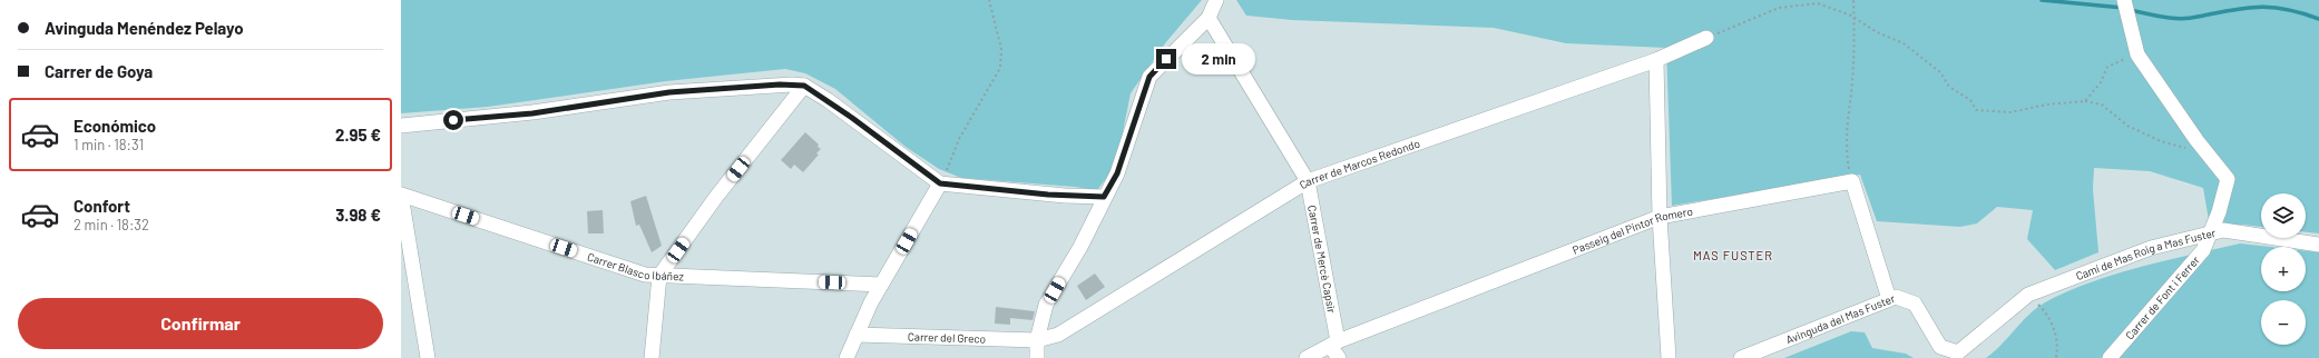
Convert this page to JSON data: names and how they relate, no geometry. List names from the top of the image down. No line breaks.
{"streets":{"street":["Carrer de Marcos Redondo","Passeig del Pintor Romero","Camí de Mas Roig a Mas Fuster","Carrer de Mercè Capsir","Carrer Blasco Ibáñez","Carrer de Font i Ferrer","Avinguda del Mas Fuster","Carrer del Greco"]},"crossings":[["Carrer de Marcos Redondo","Carrer de Mercè Capsir"],["Carrer de Marcos Redondo","Carrer del Greco"],["Passeig del Pintor Romero","Carrer de Mercè Capsir"],["Camí de Mas Roig a Mas Fuster","Carrer de Font i Ferrer"],["Camí de Mas Roig a Mas Fuster","Avinguda del Mas Fuster"]],"districts":["MAS FUSTER"],"page":{"banner":["Avinguda Menéndez Pelayo","Carrer de Goya"],"bubble":"2 min","list":[{"name":"Económico","note":"1 min · 18:31","value":"2.95 €"},{"name":"Confort","note":"2 min · 18:32","value":"3.98 €"}],"map_buttons":["+","−"],"buttons":"Confirmar"}}
